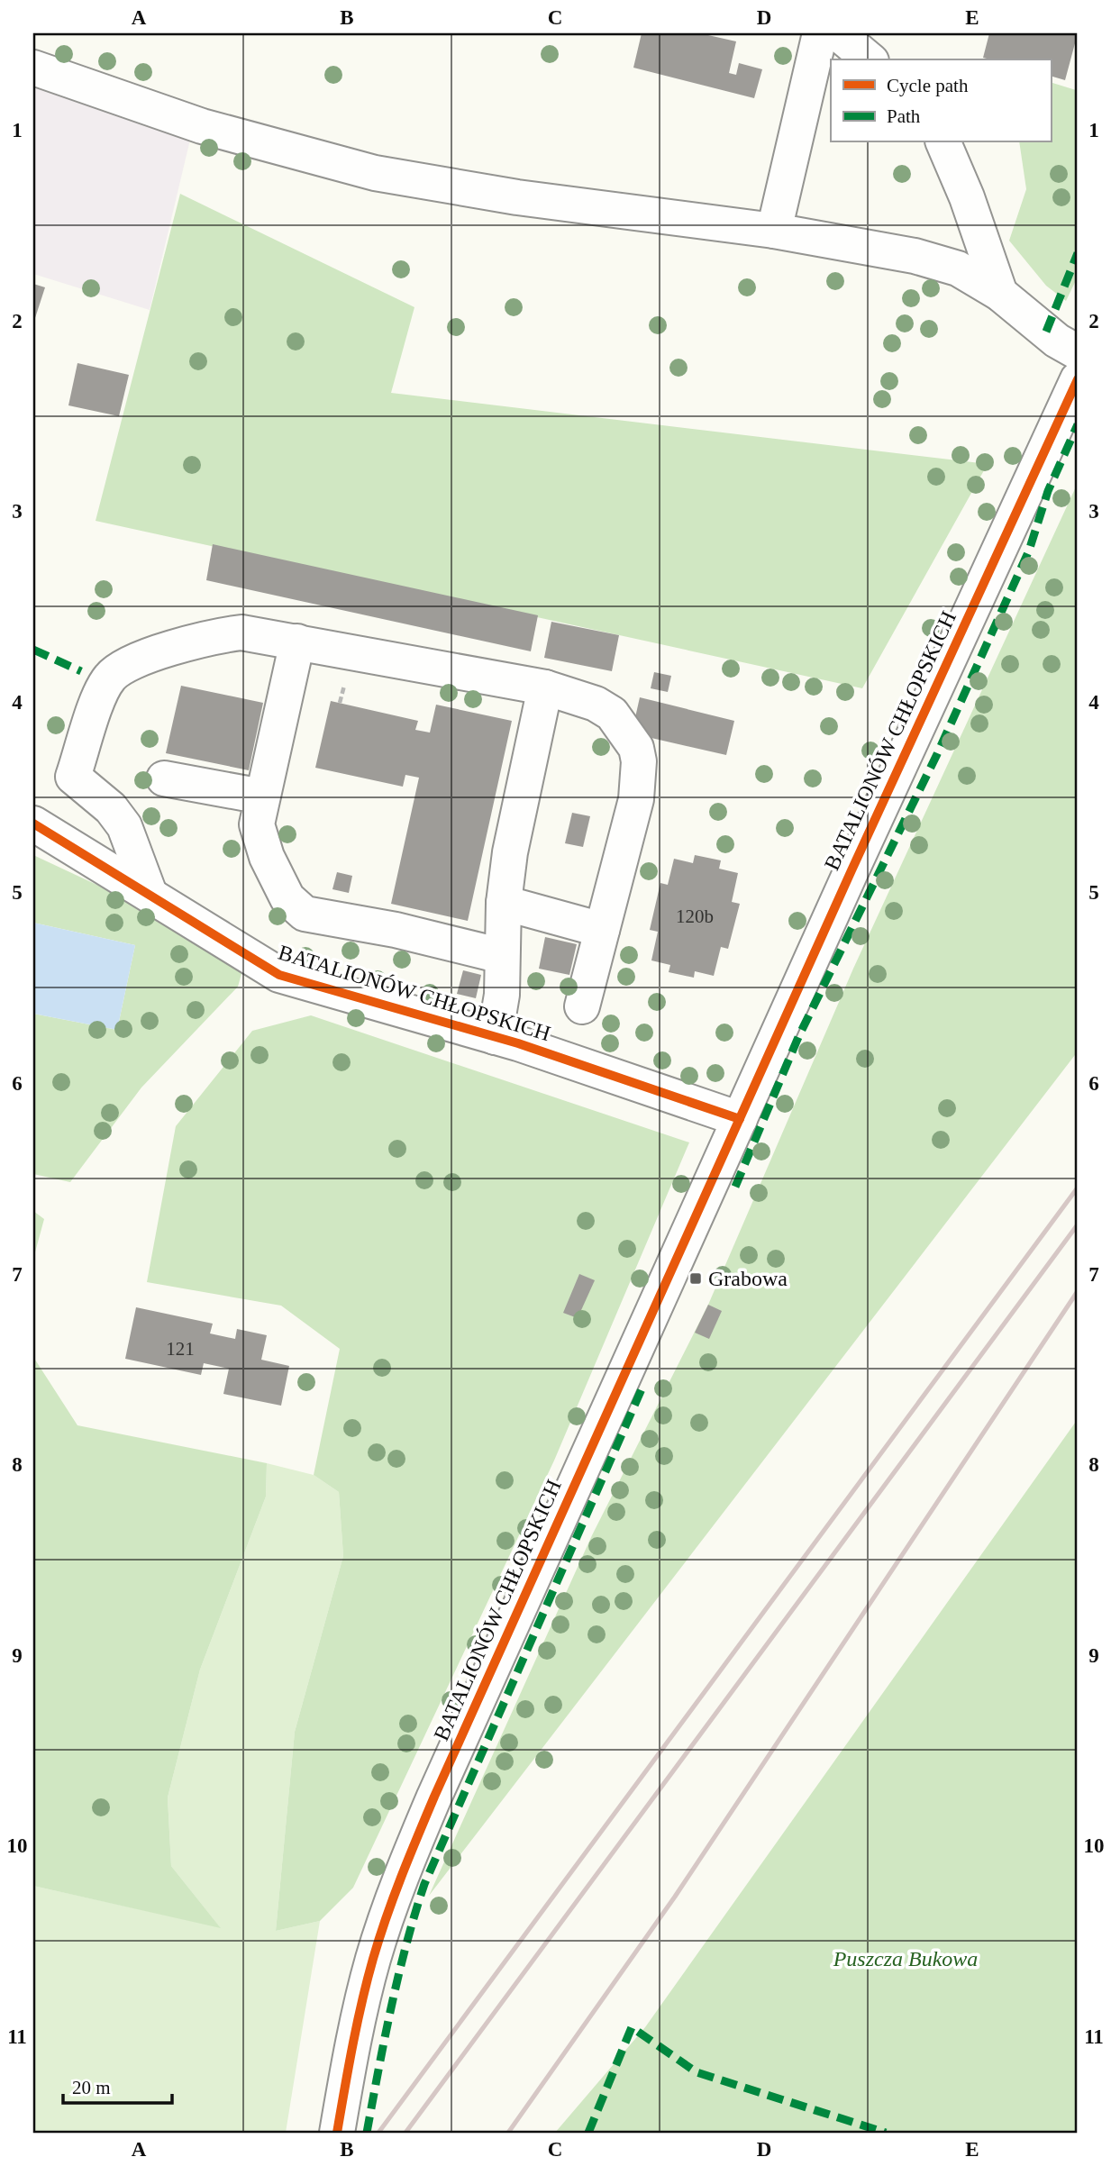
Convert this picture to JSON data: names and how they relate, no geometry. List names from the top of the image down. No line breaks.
{"streets":{"street":["BATALIONÓW CHŁOPSKICH"]},"parks":["Puszcza Bukowa"],"places":{"transit":["Grabowa"]},"house_numbers":["120b","121"],"legend":["Cycle path","Path"],"scale_bar":"20 m","grid":{"columns":["A","B","C","D","E"],"rows":["1","2","3","4","5","6","7","8","9","10","11"]}}
